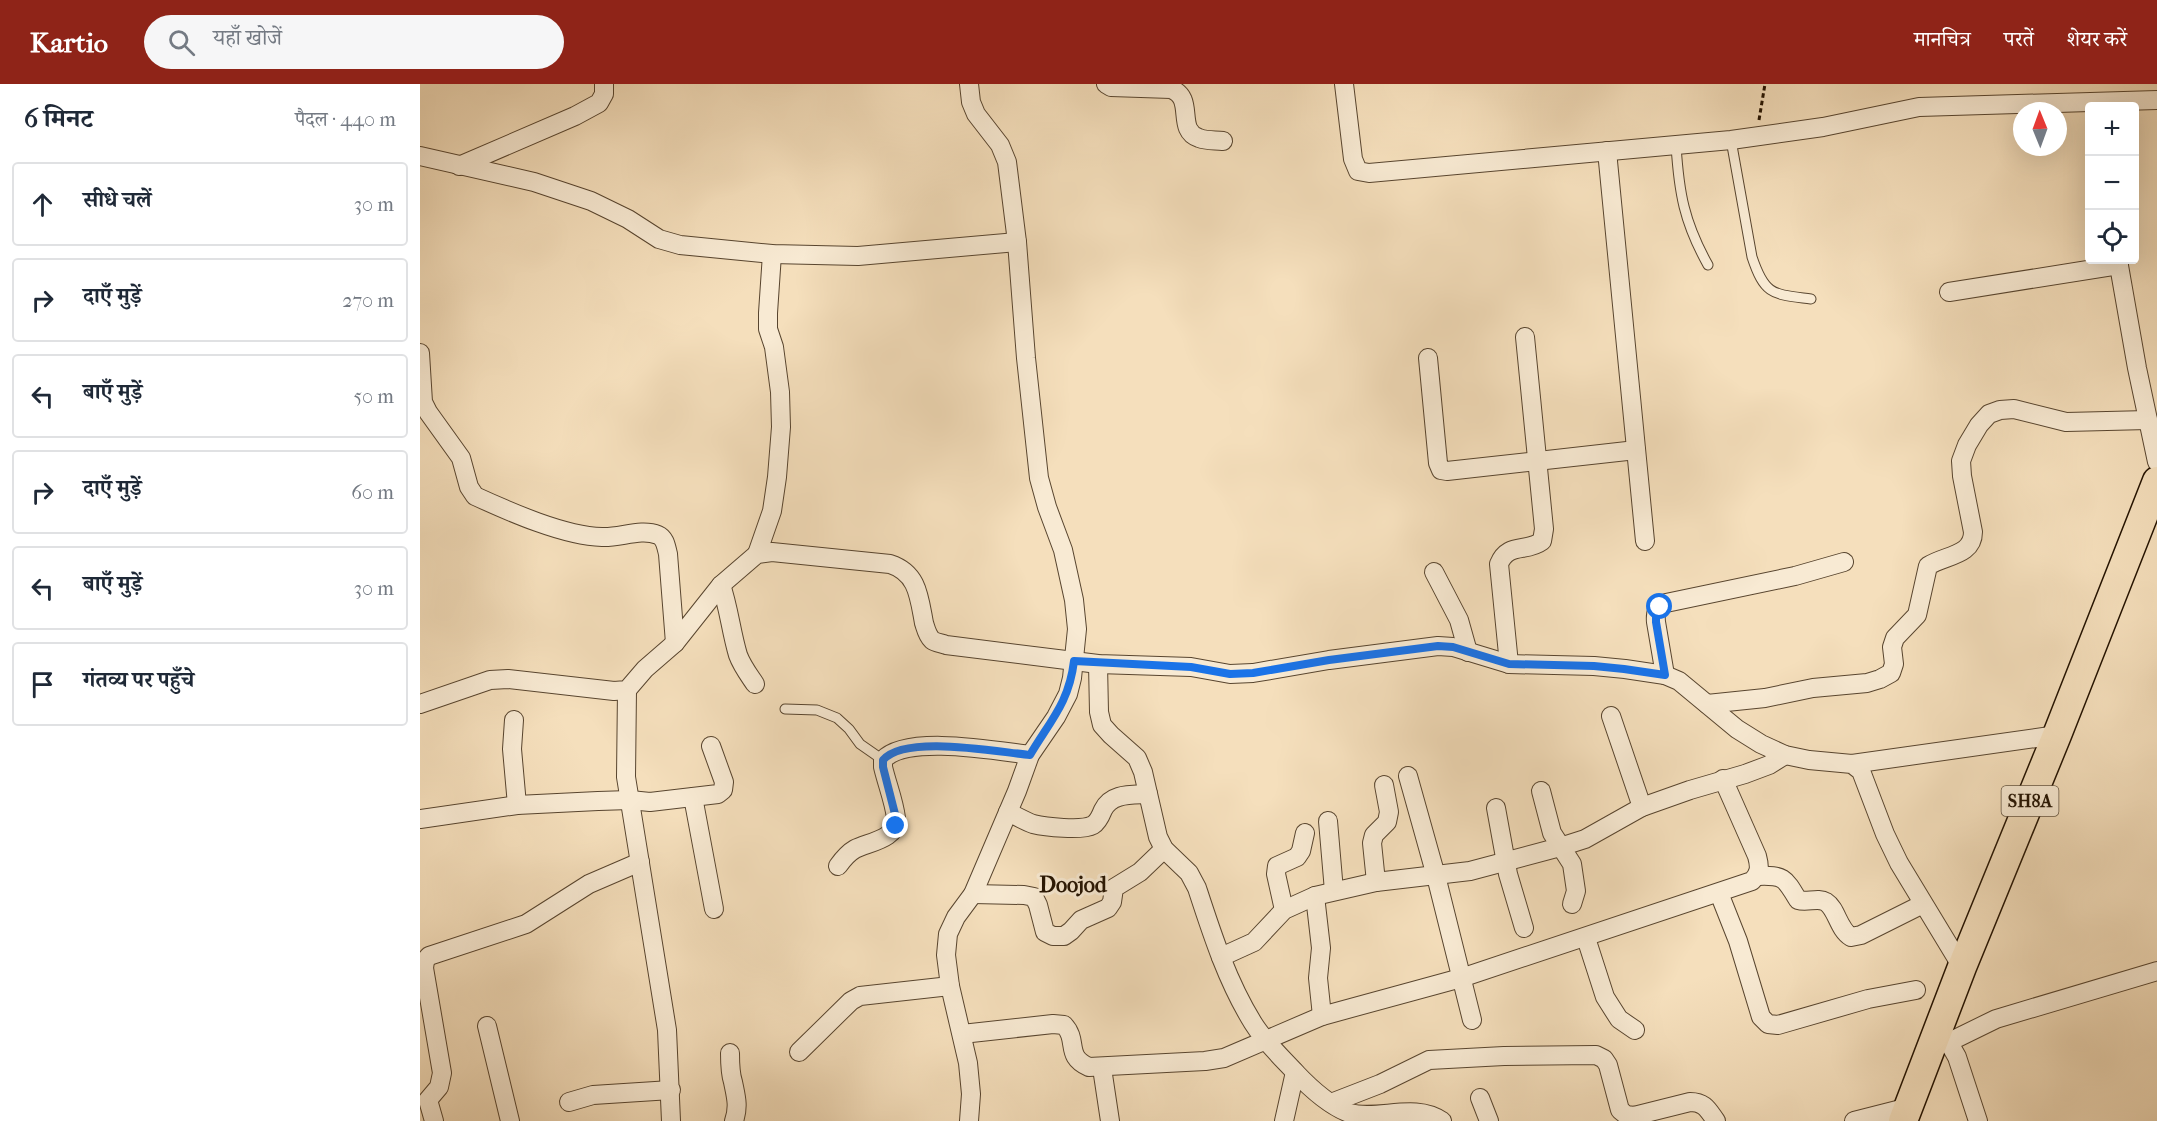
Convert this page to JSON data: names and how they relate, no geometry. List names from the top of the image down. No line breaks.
{"streets":{"main road":["SH8A"]},"districts":["Doojod"],"north":"top","page":{"header":"Kartio","search":"यहाँ खोजें","nav":["मानचित्र","परतें","शेयर करें"],"heading":["6 मिनट","पैदल · 440 m"],"map_buttons":["+","−"],"list":[["सीधे चलें","30 m"],["दाएँ मुड़ें","270 m"],["बाएँ मुड़ें","50 m"],["दाएँ मुड़ें","60 m"],["बाएँ मुड़ें","30 m"],"गंतव्य पर पहुँचे"]}}
